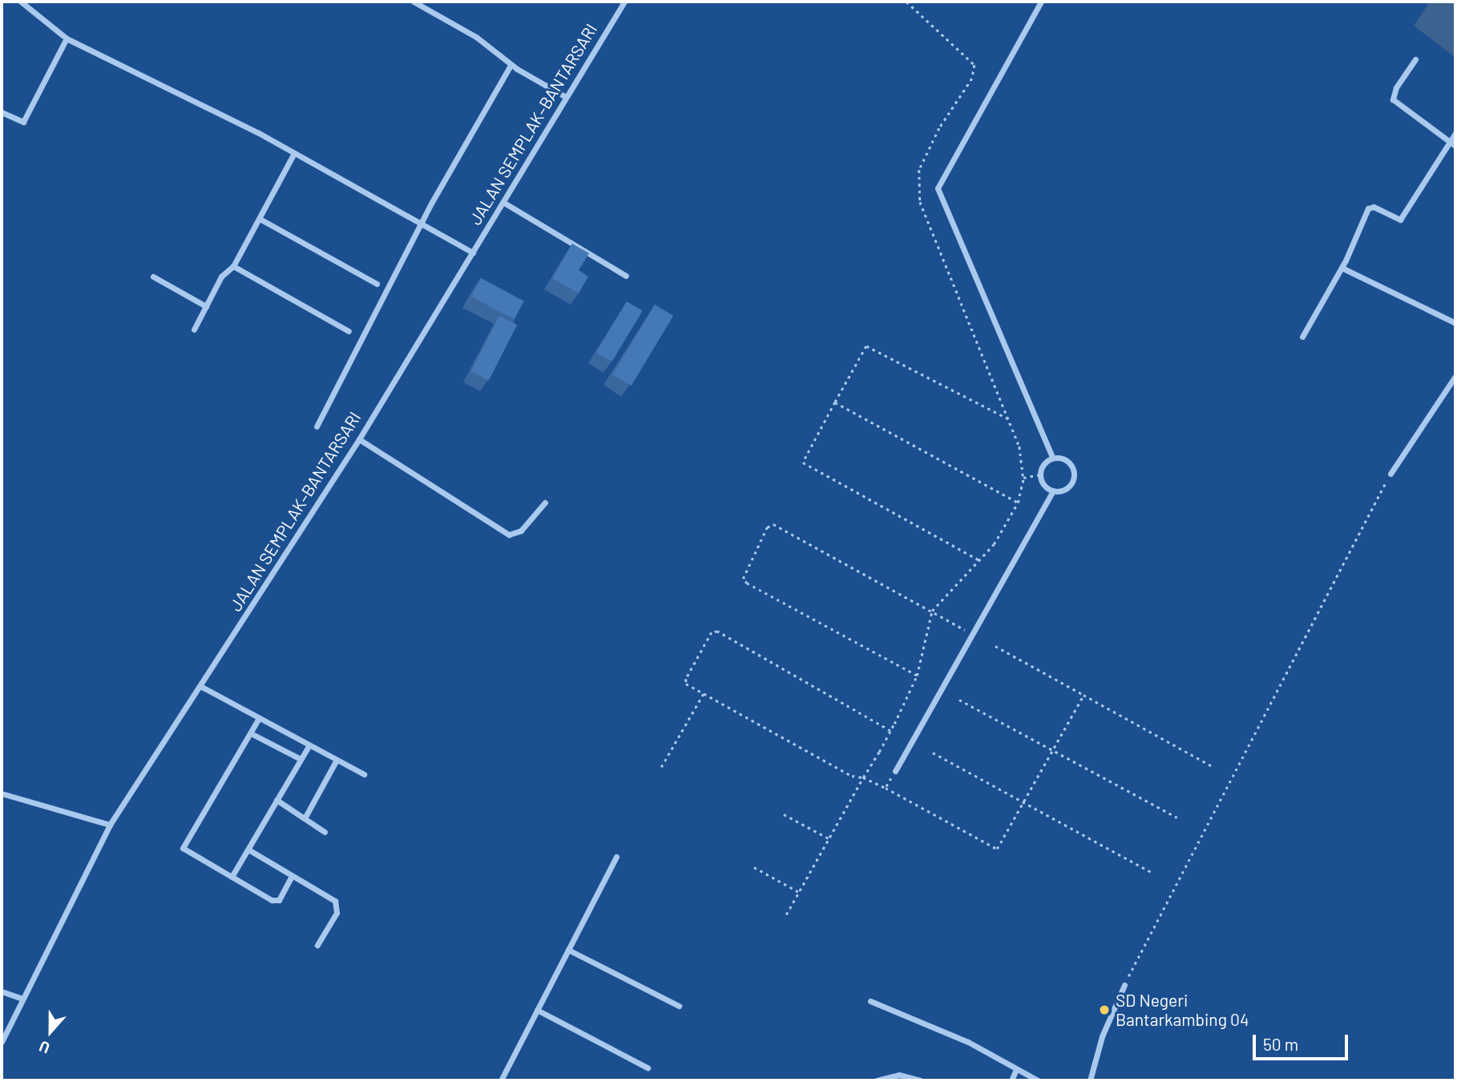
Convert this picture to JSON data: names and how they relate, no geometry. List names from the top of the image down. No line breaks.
{"streets":{"street":["JALAN SEMPLAK–BANTARSARI"]},"places":["SD Negeri Bantarkambing 04"],"scale_bar":"50 m","north":"bottom"}
